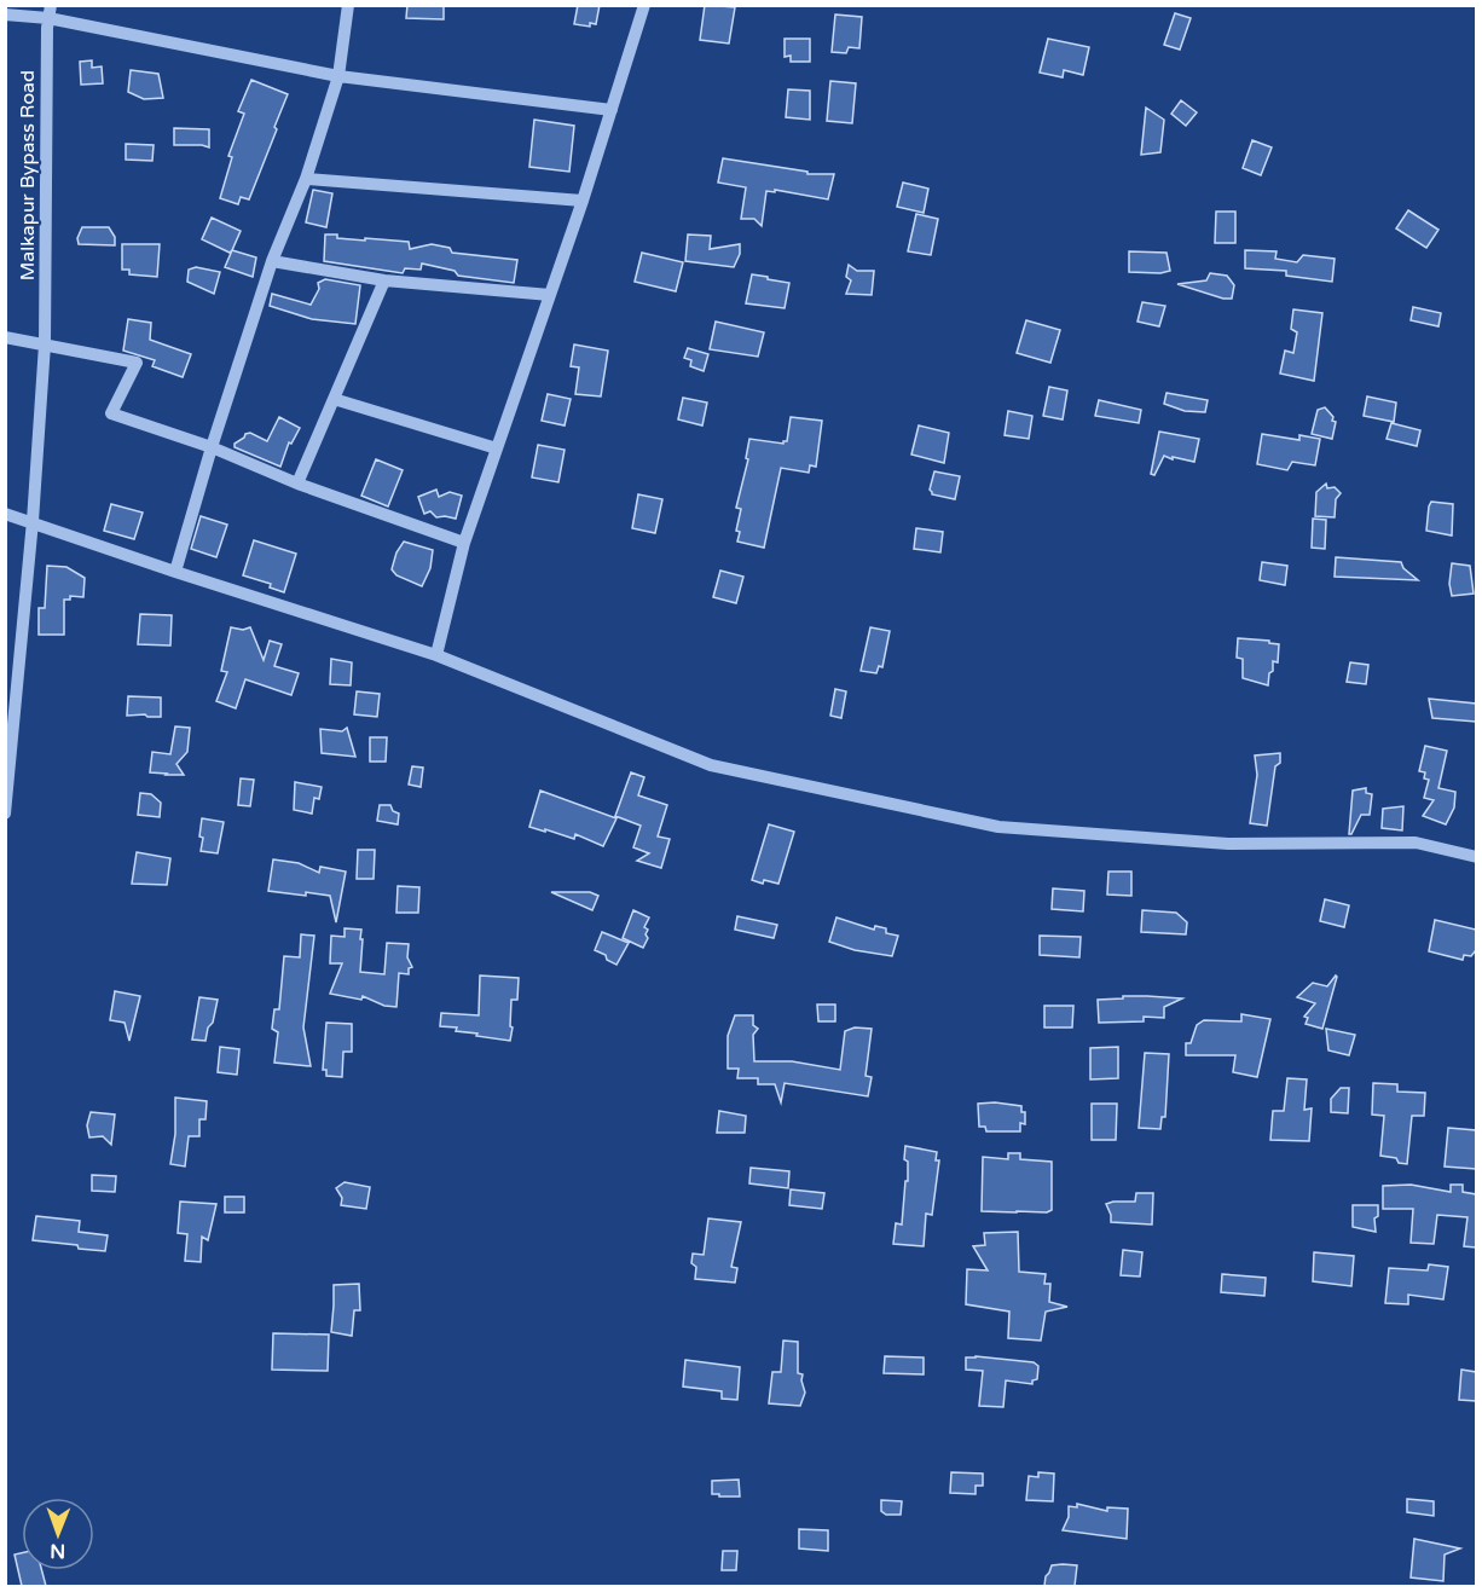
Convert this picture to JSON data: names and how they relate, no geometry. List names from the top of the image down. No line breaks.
{"streets":{"street":["Malkapur Bypass Road"]},"north":"bottom"}
